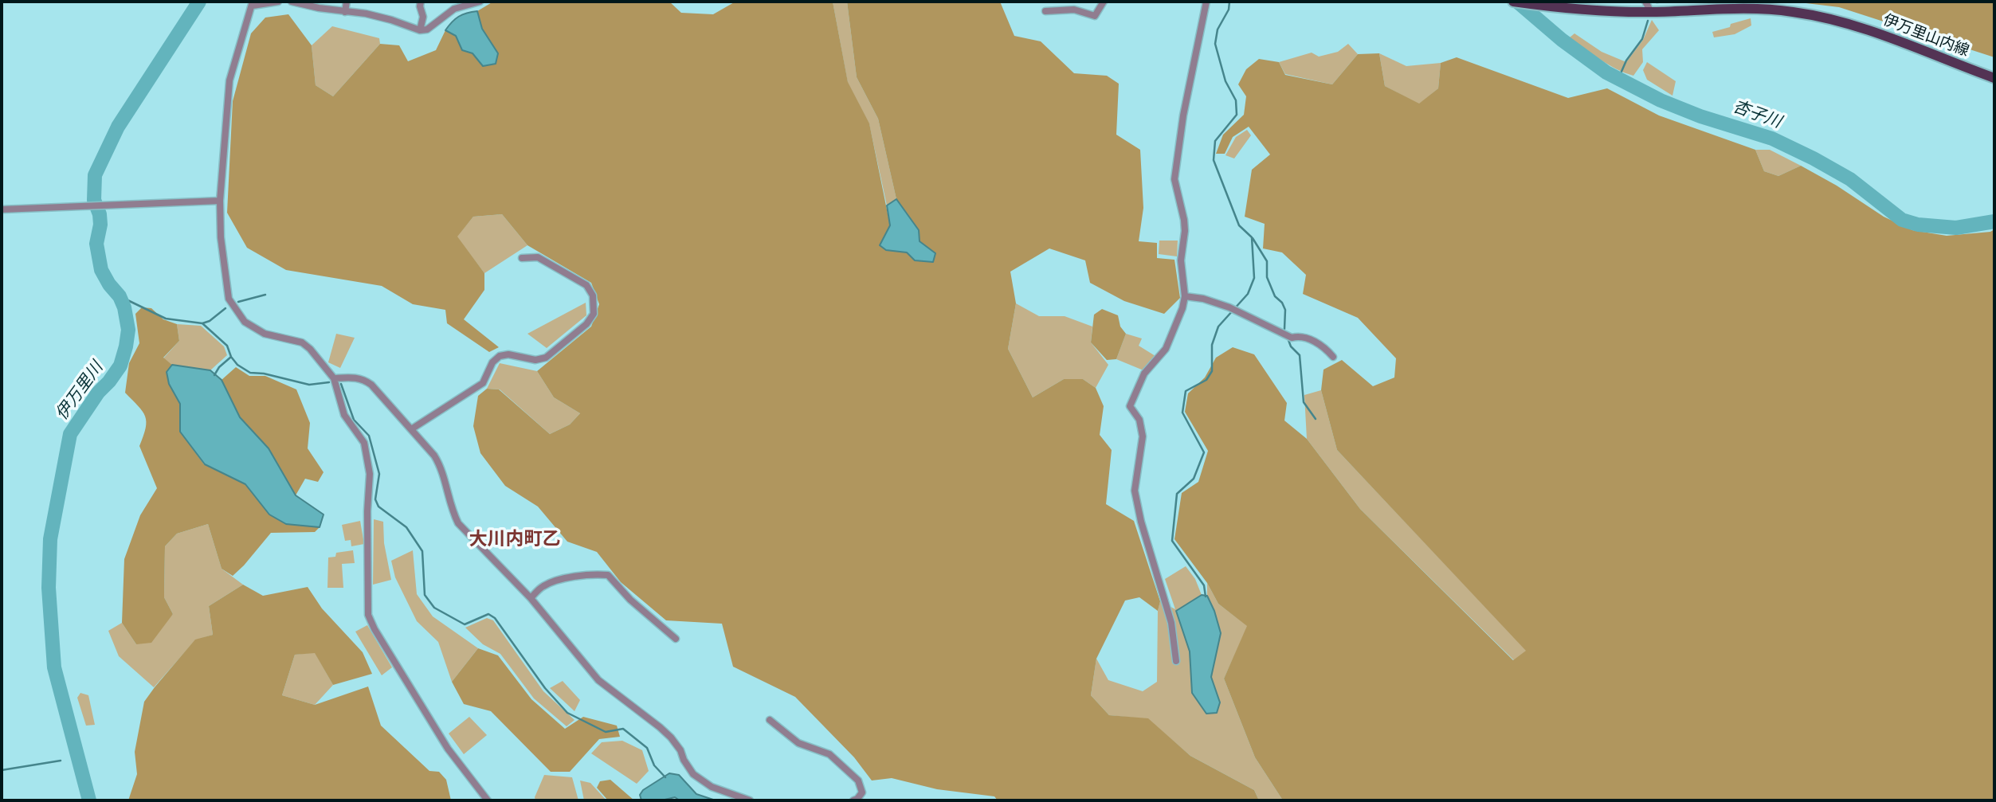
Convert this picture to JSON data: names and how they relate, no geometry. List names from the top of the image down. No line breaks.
{"streets":{"main road":["伊万里山内線"]},"districts":["大川内町乙"],"water":["杏子川","伊万里川"]}
